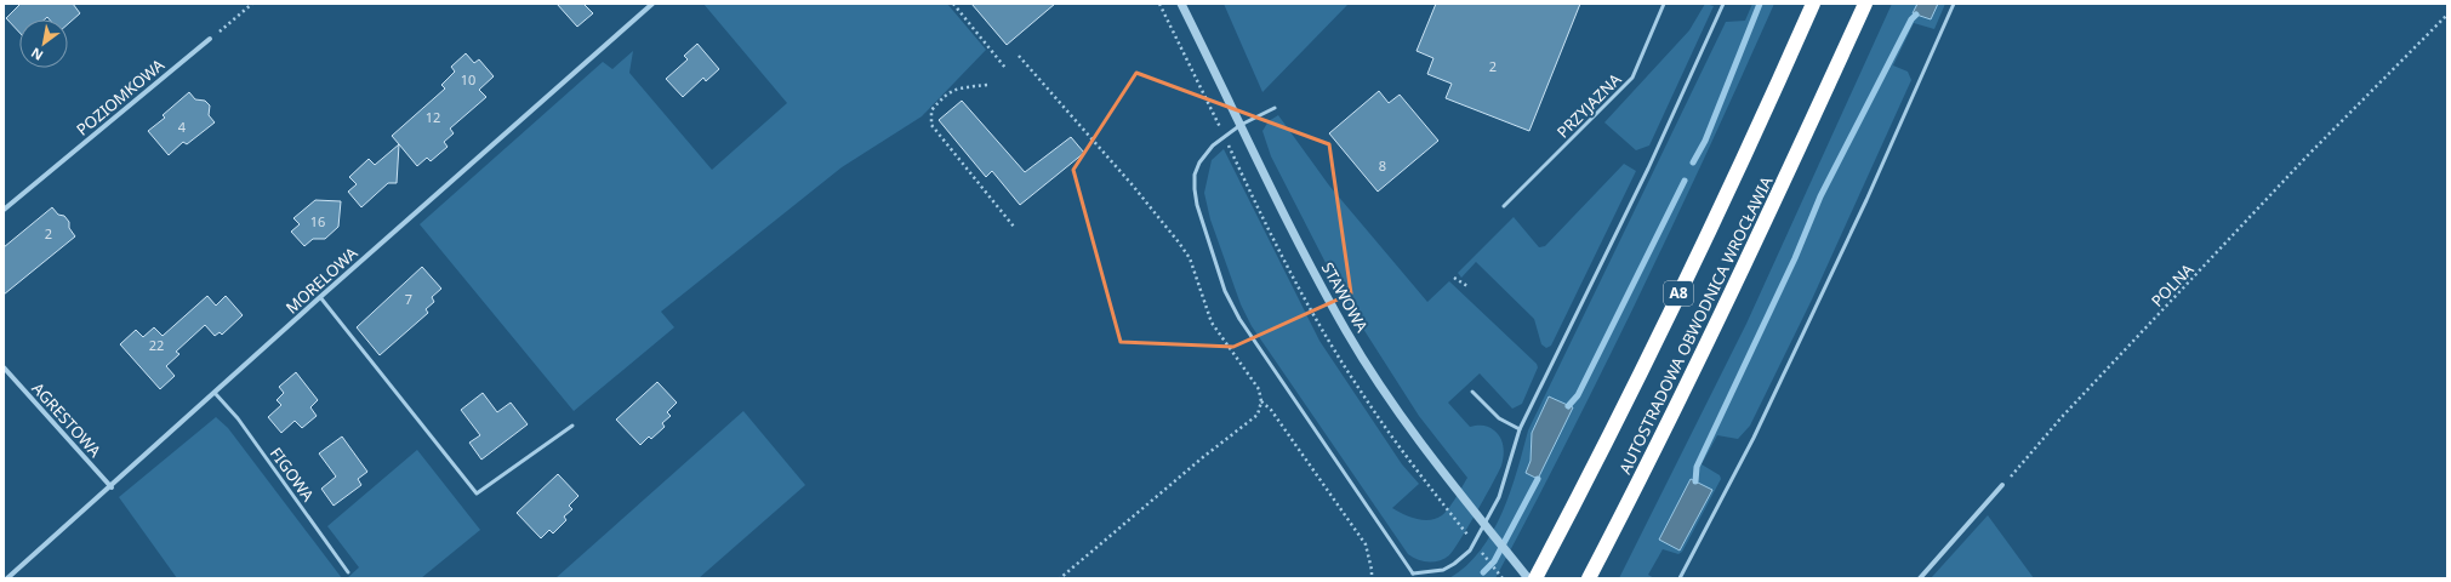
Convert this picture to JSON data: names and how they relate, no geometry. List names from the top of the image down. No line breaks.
{"streets":{"highway":["A8","AUTOSTRADOWA OBWODNICA WROCŁAWIA"],"street":["POZIOMKOWA","MORELOWA","STAWOWA","AGRESTOWA"],"lane":["PRZYJAZNA","FIGOWA"],"path":["POLNA"]},"crossings":[["MORELOWA","AGRESTOWA"],["MORELOWA","FIGOWA"]],"house_numbers":["2","10","12","4","8","16","2","7","22"],"north":"bottom left"}
